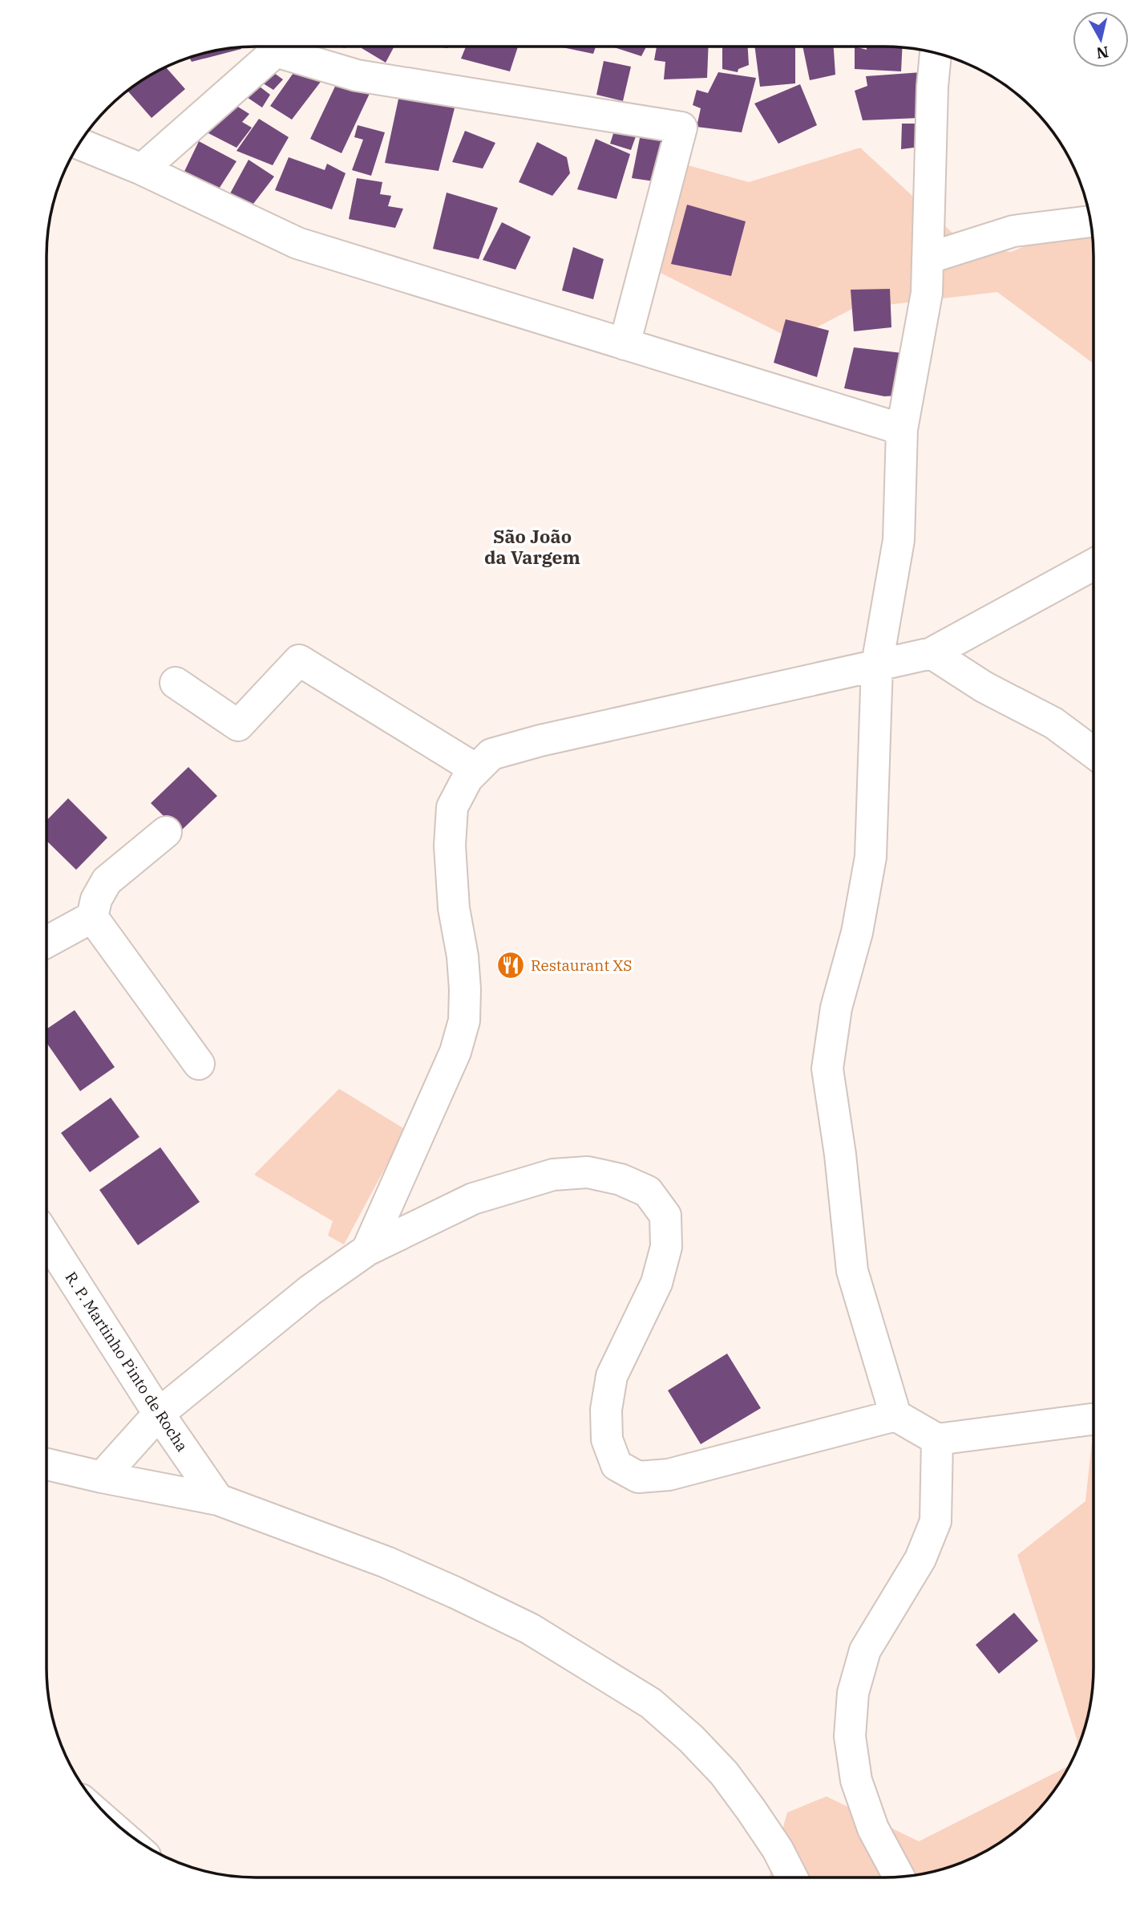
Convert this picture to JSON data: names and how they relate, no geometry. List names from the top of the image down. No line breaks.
{"streets":{"street":["R. P. Martinho Pinto de Rocha"]},"districts":["São João da Vargem"],"places":{"restaurant":["Restaurant XS"]},"north":"bottom"}
